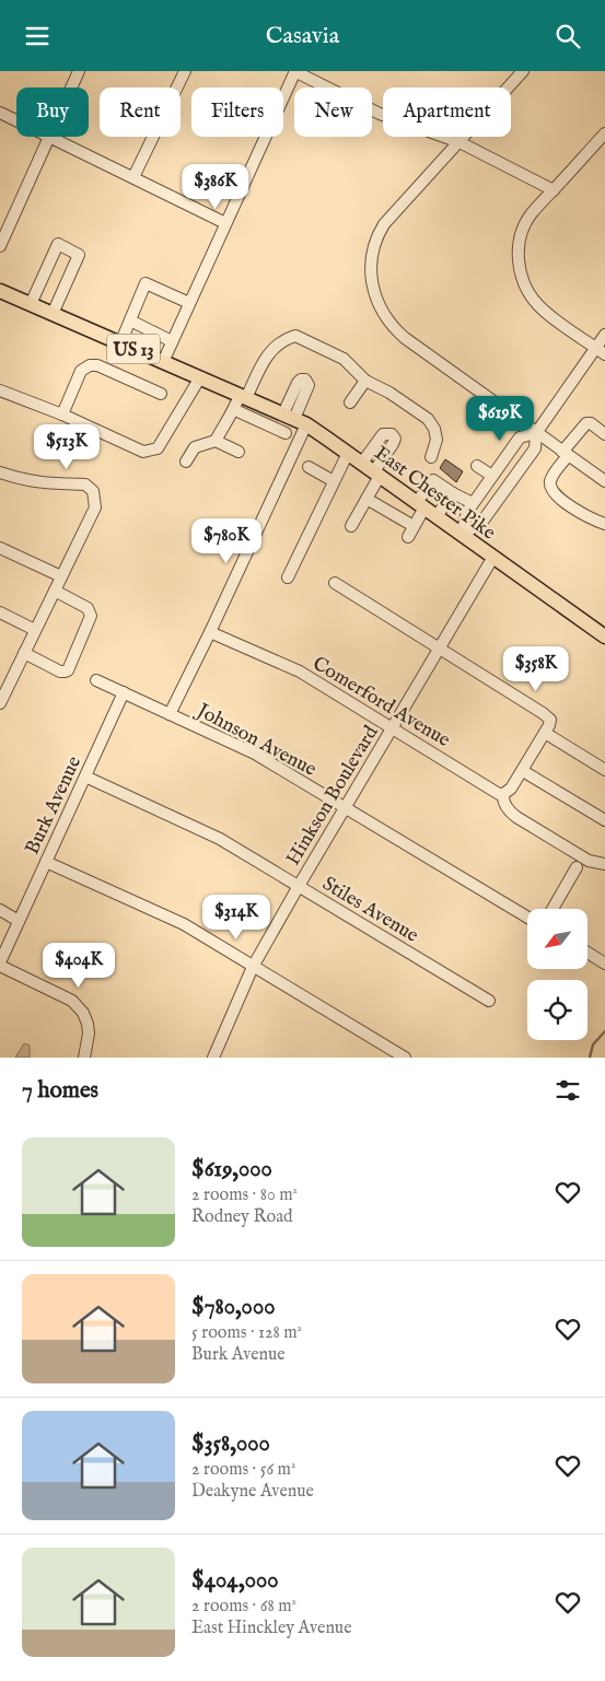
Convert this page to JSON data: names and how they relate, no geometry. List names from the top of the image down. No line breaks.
{"streets":{"main road":["US 13","East Chester Pike"],"street":["Comerford Avenue","Johnson Avenue","Hinkson Boulevard","Burk Avenue","Stiles Avenue"]},"crossings":[["US 13","East Chester Pike"],["East Chester Pike","Hinkson Boulevard"],["Comerford Avenue","Hinkson Boulevard"],["Johnson Avenue","Hinkson Boulevard"],["Johnson Avenue","Burk Avenue"],["Hinkson Boulevard","Stiles Avenue"],["Burk Avenue","Stiles Avenue"]],"north":"bottom left","page":{"header":"Casavia","chip":["Buy","Rent","Filters","New","Apartment"],"price":["$386K","$619K","$513K","$780K","$358K","$314K","$404K"],"heading":"7 homes","list":[{"name":"$619,000","note":"2 rooms · 80 m² · Rodney Road"},{"name":"$780,000","note":"5 rooms · 128 m² · Burk Avenue"},{"name":"$358,000","note":"2 rooms · 56 m² · Deakyne Avenue"},{"name":"$404,000","note":"2 rooms · 68 m² · East Hinckley Avenue"}]}}
